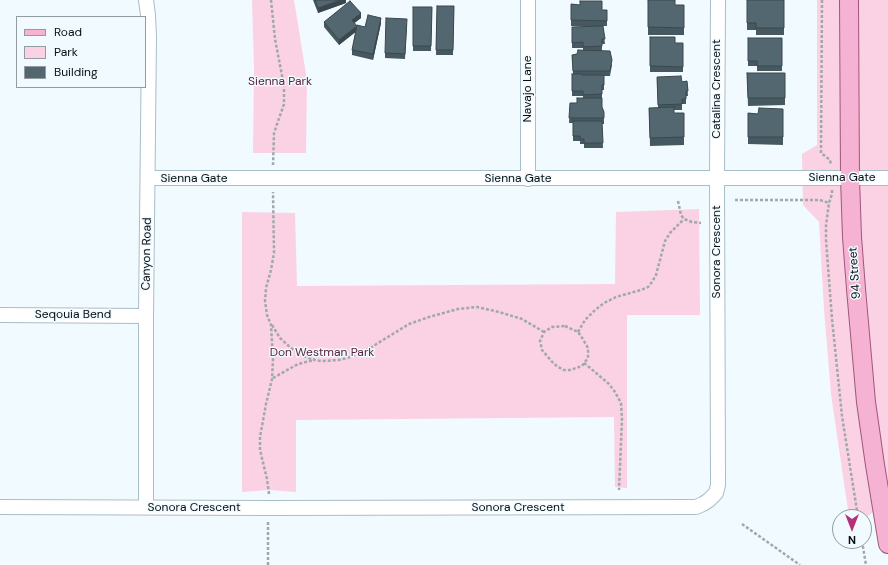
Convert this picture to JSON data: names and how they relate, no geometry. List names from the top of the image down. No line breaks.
{"streets":{"main road":["94 Street"],"street":["Navajo Lane","Catalina Crescent","Sienna Gate","Sonora Crescent","Canyon Road","Seqouia Bend"]},"crossings":[["Navajo Lane","Sienna Gate"],["Catalina Crescent","Sienna Gate"],["Catalina Crescent","Sonora Crescent"],["Sienna Gate","Sonora Crescent"],["Sienna Gate","Canyon Road"],["Sienna Gate","94 Street"],["Sonora Crescent","Canyon Road"],["Canyon Road","Seqouia Bend"]],"parks":["Sienna Park","Don Westman Park"],"legend":["Road","Park","Building"],"north":"bottom"}
